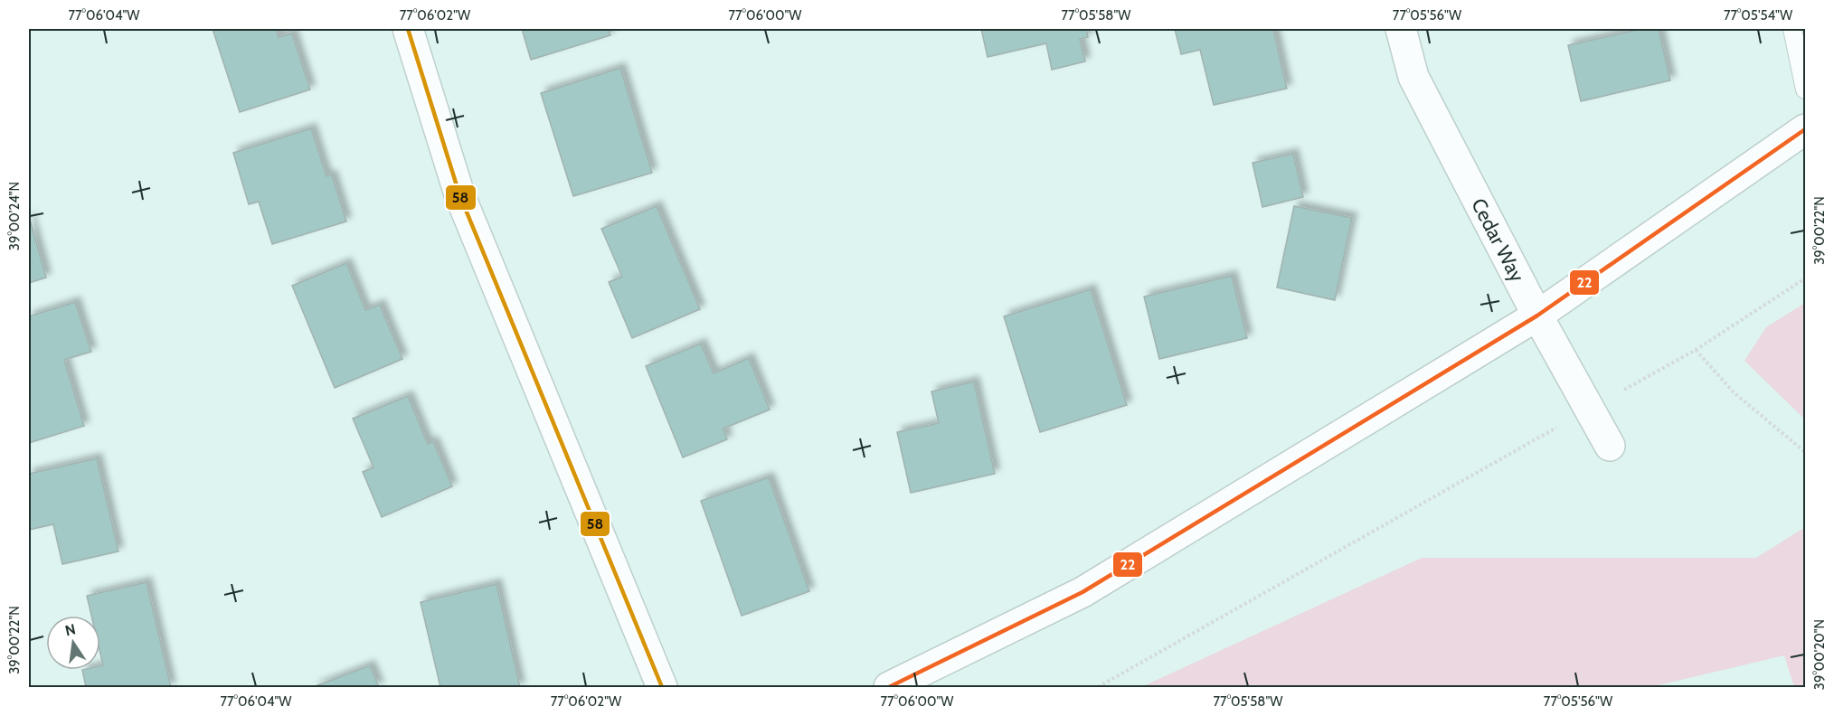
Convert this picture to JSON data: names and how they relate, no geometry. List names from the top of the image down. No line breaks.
{"streets":{"street":["Cedar Way"]},"lines":["transit line 58","transit line 22"],"north":"top","coordinates":["77°06'04\"W","77°06'02\"W","77°06'00\"W","77°05'58\"W","77°05'56\"W","77°05'54\"W","39°00'24\"N","39°00'22\"N","39°00'20\"N"]}
